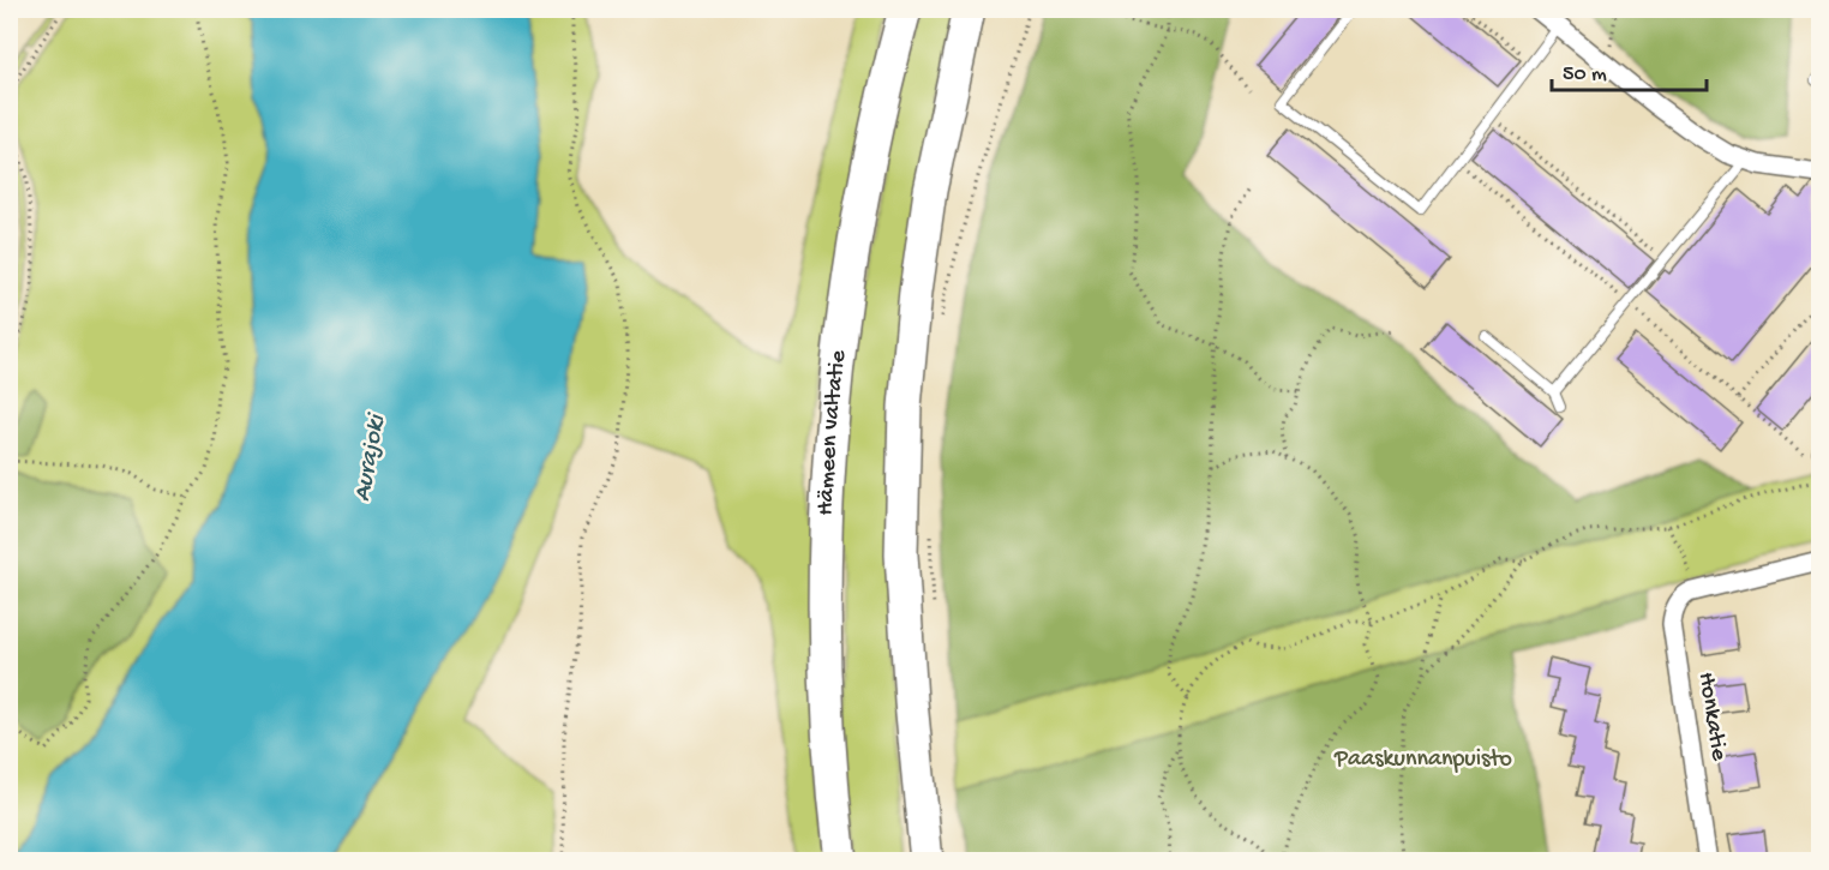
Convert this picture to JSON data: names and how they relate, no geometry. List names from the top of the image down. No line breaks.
{"streets":{"highway":["Hämeen valtatie"],"street":["Honkatie"]},"water":["Aurajoki"],"parks":["Paaskunnanpuisto"],"scale_bar":"50 m"}
